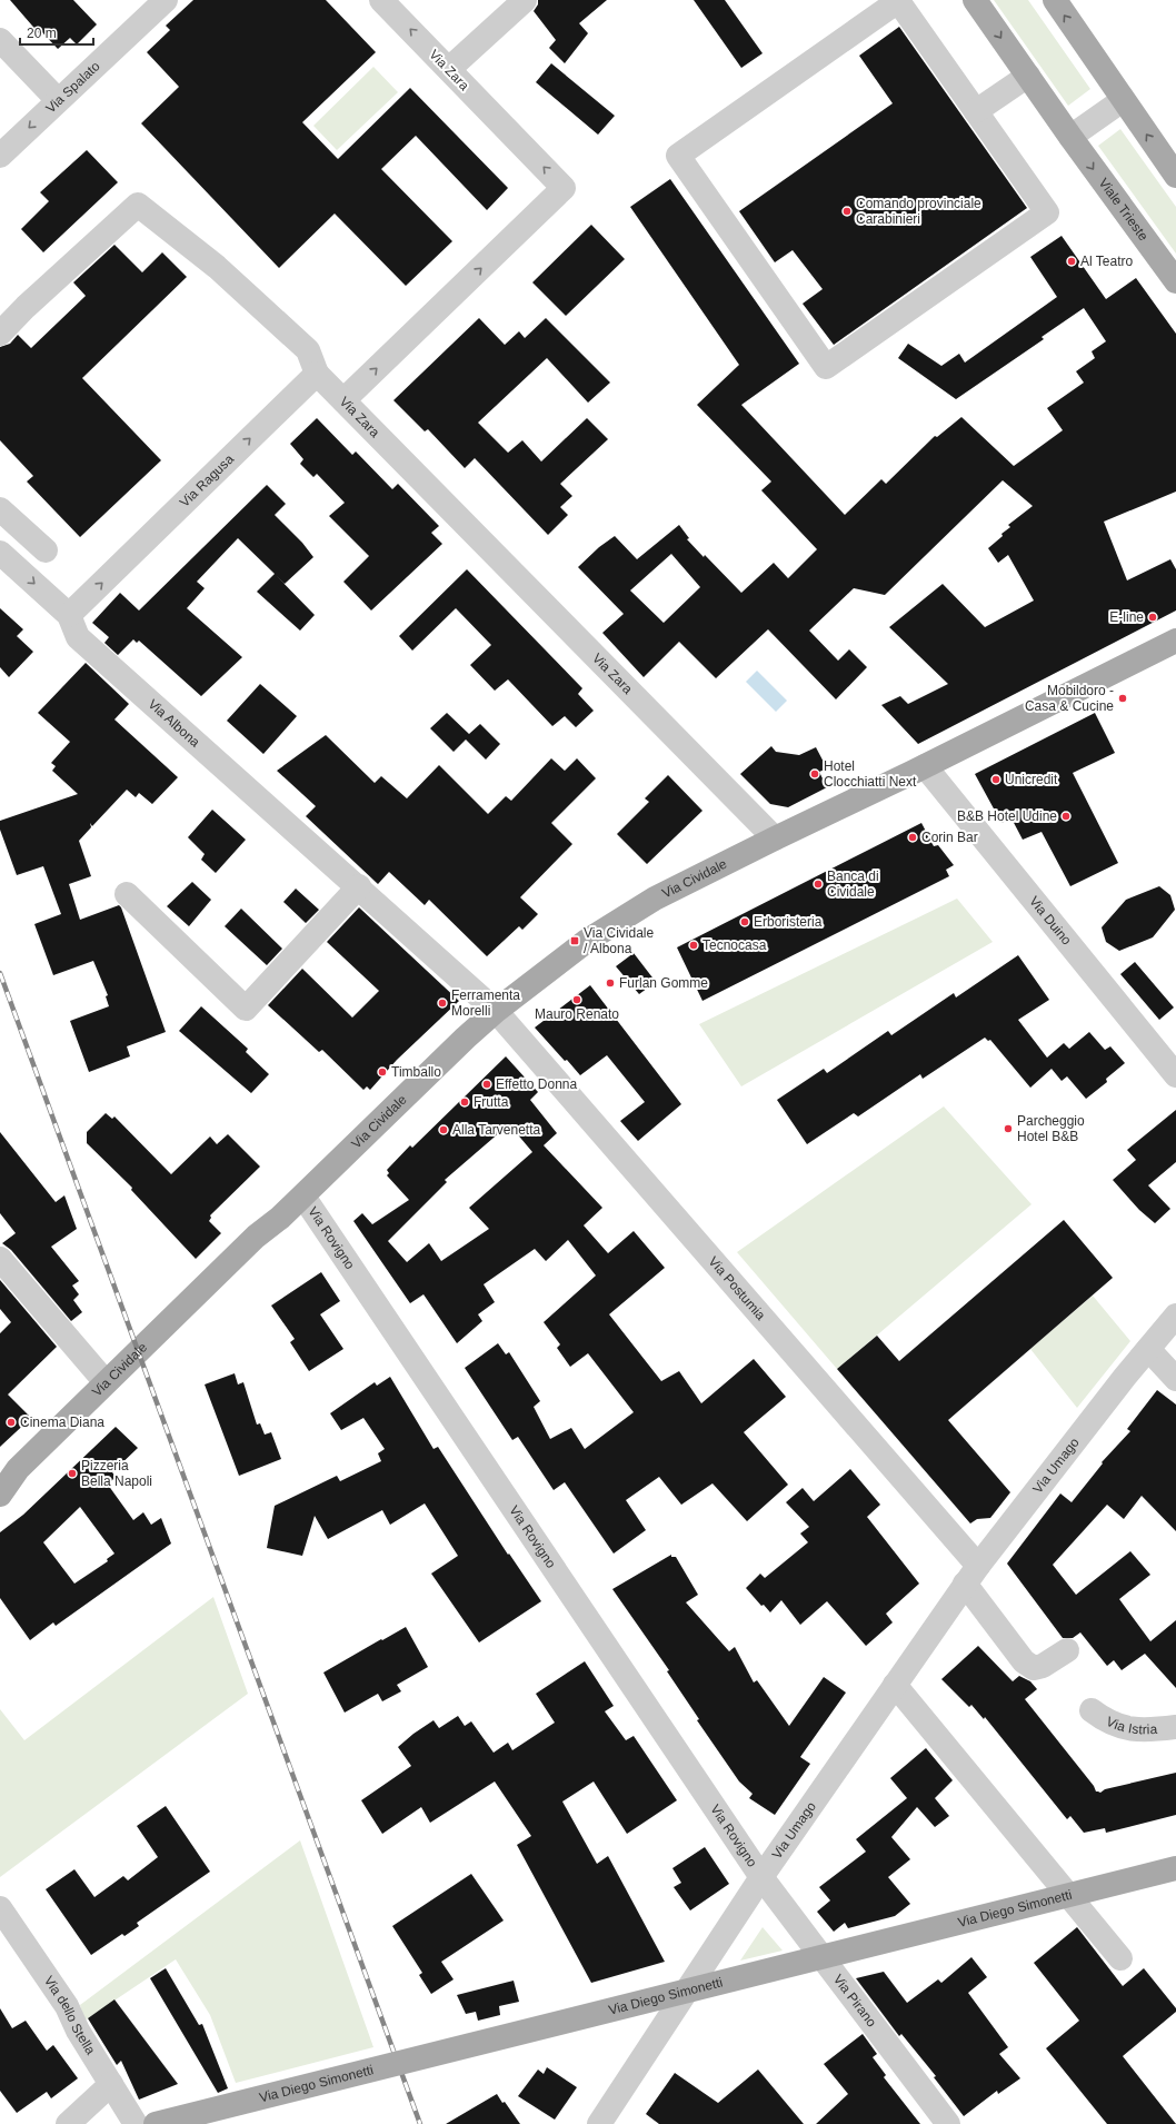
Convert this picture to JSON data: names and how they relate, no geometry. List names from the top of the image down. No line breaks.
{"streets":{"main road":["Viale Trieste","Via Cividale","Via Diego Simonetti"],"street":["Via Zara","Via Spalato","Via Ragusa","Via Albona","Via Duino","Via Rovigno","Via Postumia","Via Umago","Via Istria","Via Pirano","Via dello Stella"]},"crossings":[["Via Zara","Via Cividale"],["Via Ragusa","Via Albona"],["Via Albona","Via Cividale"],["Via Albona","Via Postumia"],["Via Cividale","Via Duino"],["Via Cividale","Via Rovigno"],["Via Cividale","Via Postumia"],["Via Rovigno","Via Umago"],["Via Rovigno","Via Pirano"],["Via Postumia","Via Umago"],["Via Umago","Via Pirano"]],"one_way":["Via Spalato","Via Ragusa"],"places":{"other":["Comando provinciale Carabinieri","Al Teatro","E-line","Mobildoro - Casa & Cucine","Hotel Clocchiatti Next","Unicredit","B&B Hotel Udine","Corin Bar","Banca di Cividale","Erboristeria","Tecnocasa","Furlan Gomme","Mauro Renato","Ferramenta Morelli","Timballo","Effetto Donna","Frutta","Parcheggio Hotel B&B","Alla Tarvenetta","Cinema Diana","Pizzeria Bella Napoli"],"transit":["Via Cividale / Albona"]},"scale_bar":"20 m"}
